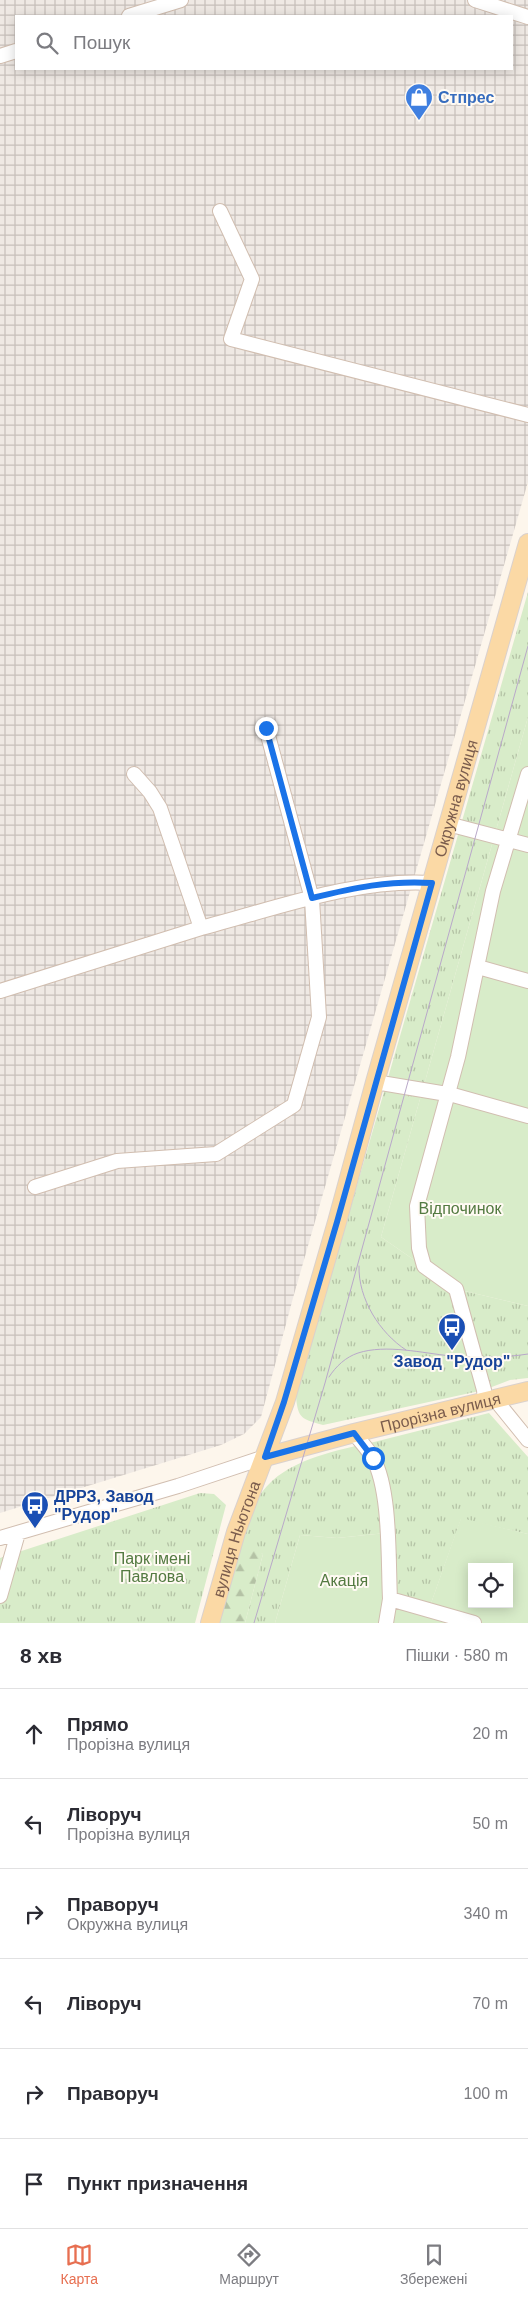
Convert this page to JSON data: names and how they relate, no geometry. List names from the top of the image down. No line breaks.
{"streets":{"main road":["Окружна вулиця","Прорізна вулиця","вулиця Ньютона"]},"crossings":[["Окружна вулиця","Прорізна вулиця"],["Окружна вулиця","вулиця Ньютона"],["Прорізна вулиця","вулиця Ньютона"]],"parks":["Відпочинок","Парк імені Павлова","Акація"],"places":{"shop":["Стпрес"],"bus stop":["Завод \"Рудор\"","ДРРЗ, Завод \"Рудор\""]},"page":{"search":"Пошук","heading":["8 хв","Пішки · 580 m"],"list":[["Прямо","Прорізна вулиця","20 m"],["Ліворуч","Прорізна вулиця","50 m"],["Праворуч","Окружна вулиця","340 m"],["Ліворуч","70 m"],["Праворуч","100 m"],"Пункт призначення"],"nav":["Карта","Маршрут","Збережені"]}}
